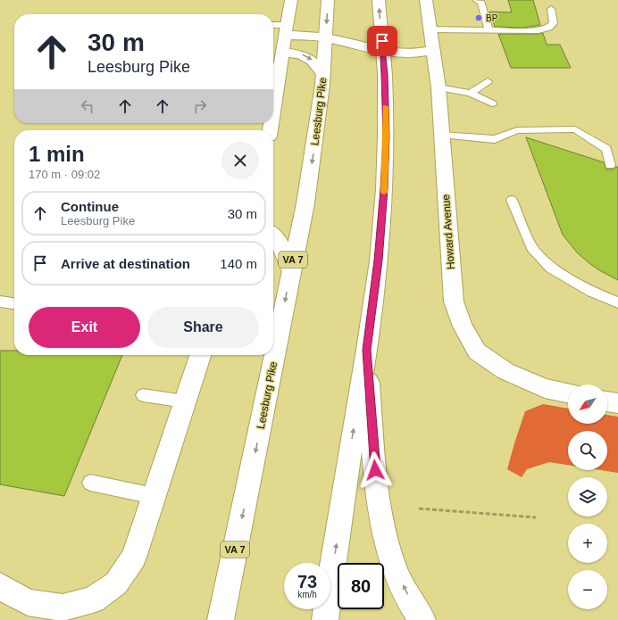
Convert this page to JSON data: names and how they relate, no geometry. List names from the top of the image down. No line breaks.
{"streets":{"main road":["Leesburg Pike","Howard Avenue","VA 7"]},"places":["BP"],"north":"bottom left","page":{"turn":["30 m","Leesburg Pike"],"heading":["1 min","170 m · 09:02"],"list":[{"name":"Continue","note":"Leesburg Pike","value":"30 m"},{"name":"Arrive at destination","value":"140 m"}],"buttons":["Exit","Share"],"map_buttons":["+","−"],"speed":"73 km/h","limit":"80"}}
